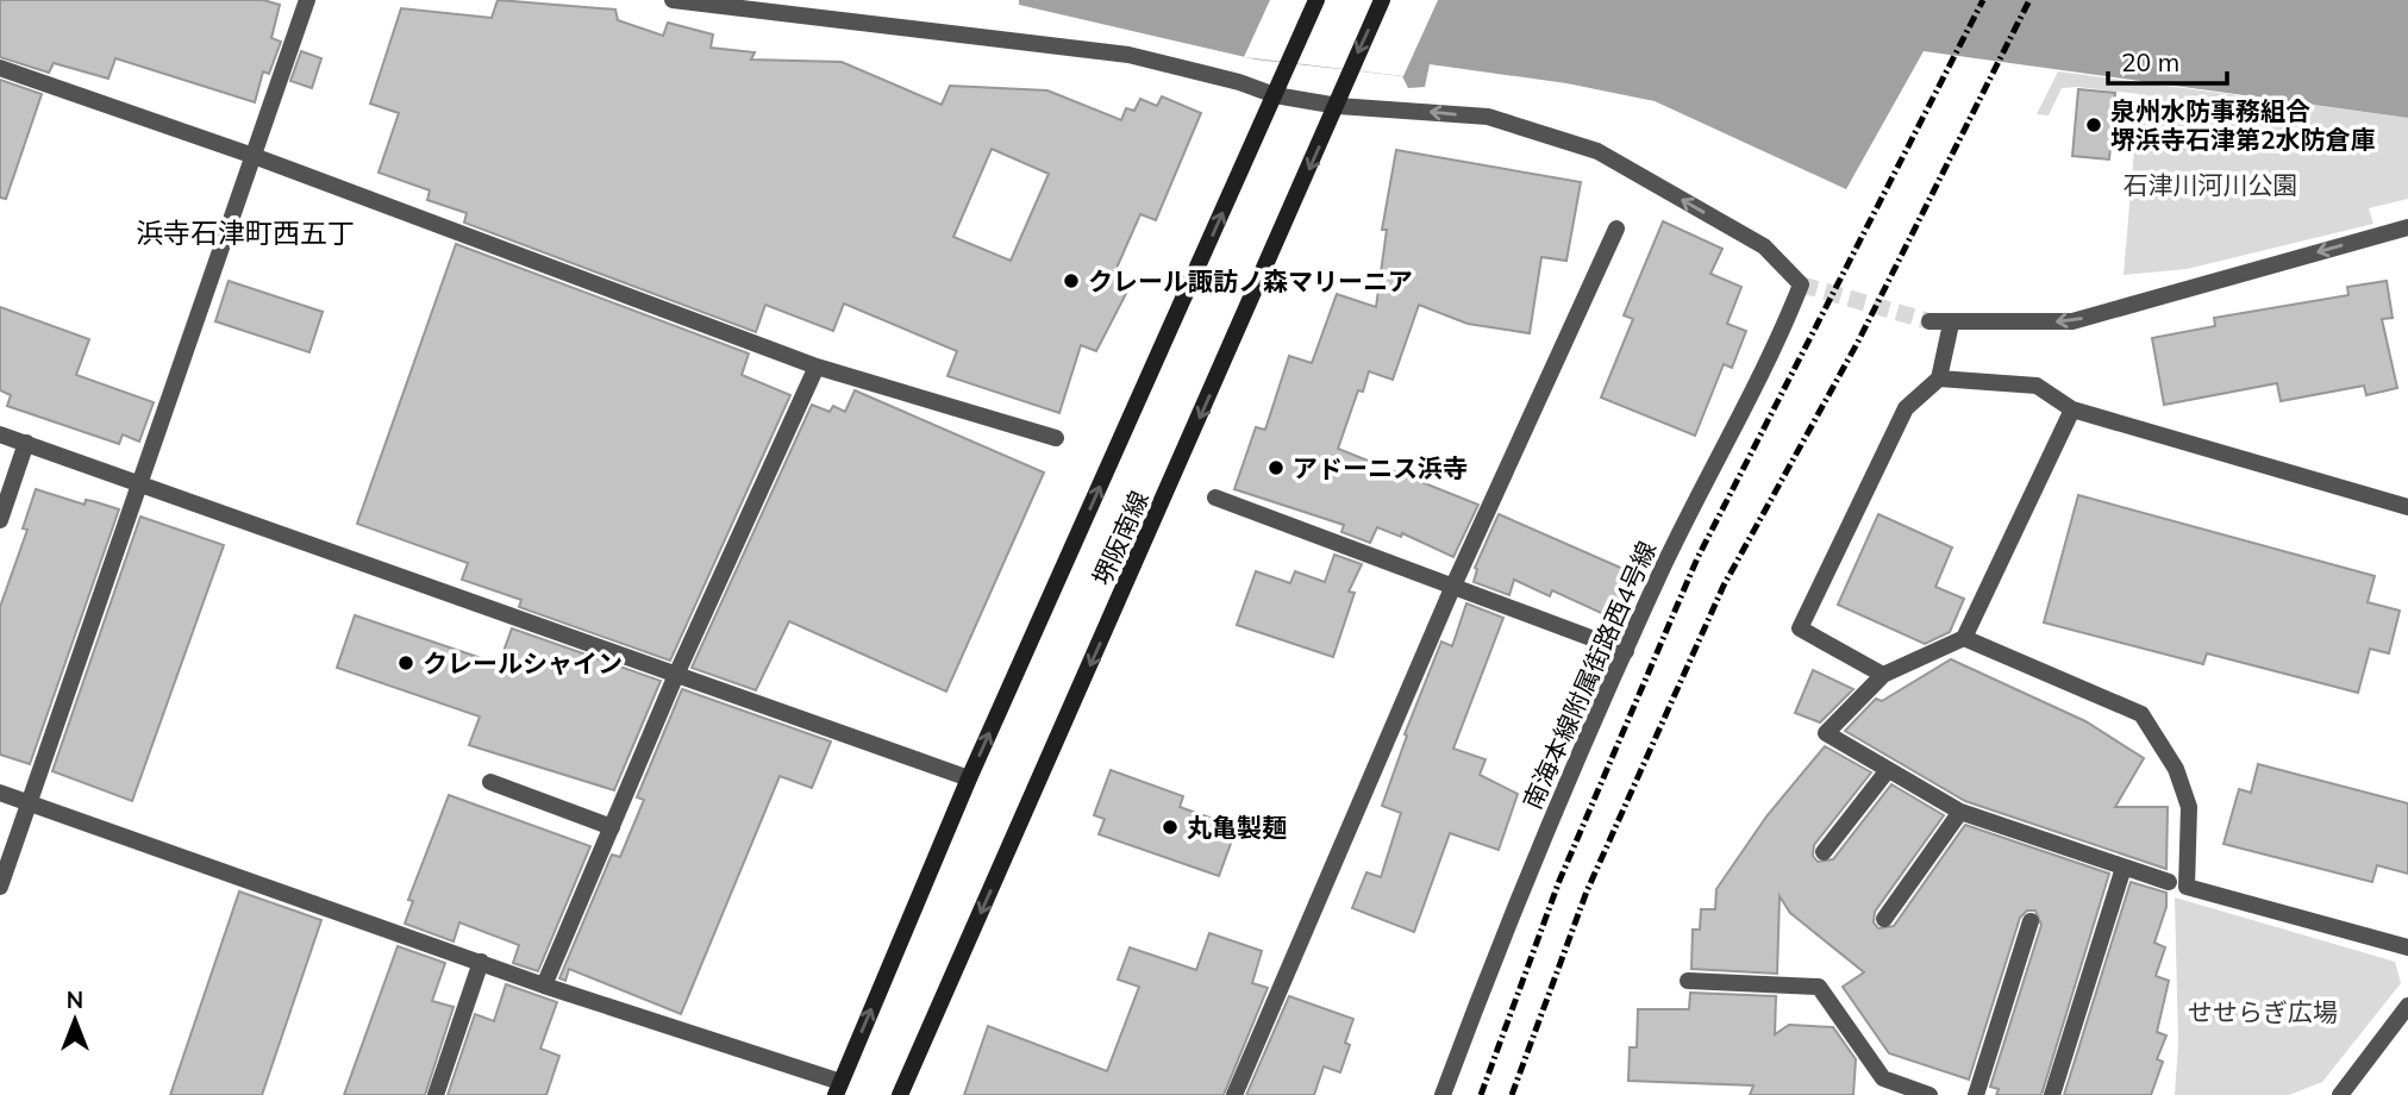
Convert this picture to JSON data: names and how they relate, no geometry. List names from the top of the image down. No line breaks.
{"streets":{"main road":["堺阪南線"],"street":["南海本線附属街路西4号線"]},"crossings":[["堺阪南線","南海本線附属街路西4号線"]],"districts":["浜寺石津町西五丁"],"parks":["石津川河川公園","せせらぎ広場"],"places":["泉州水防事務組合 堺浜寺石津第2水防倉庫","クレール諏訪ノ森マリーニア","アドーニス浜寺","クレールシャイン","丸亀製麺"],"scale_bar":"20 m","north":"top"}
